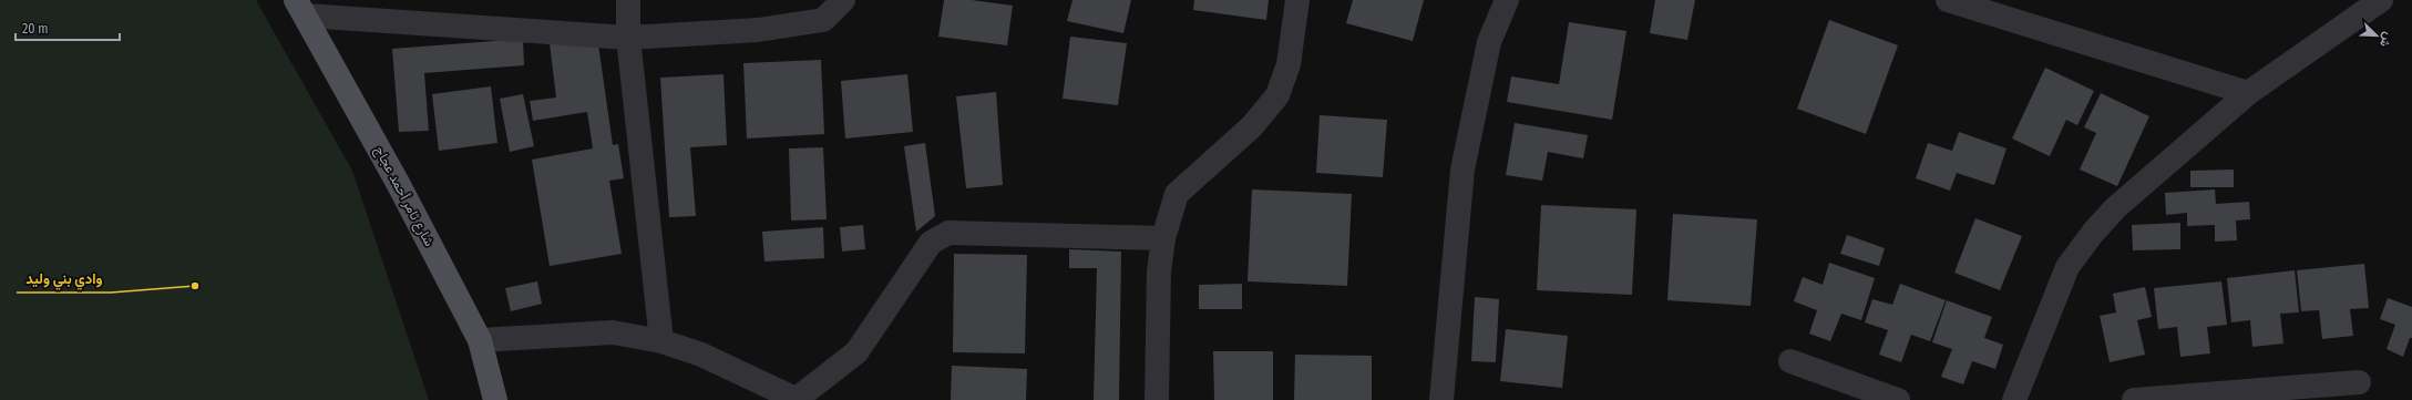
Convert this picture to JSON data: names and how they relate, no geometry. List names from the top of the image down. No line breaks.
{"streets":{"main road":["شارع ثامر أحمد عجاج"]},"places":["وادي بني وليد"],"scale_bar":"20 m","north":"bottom right"}
